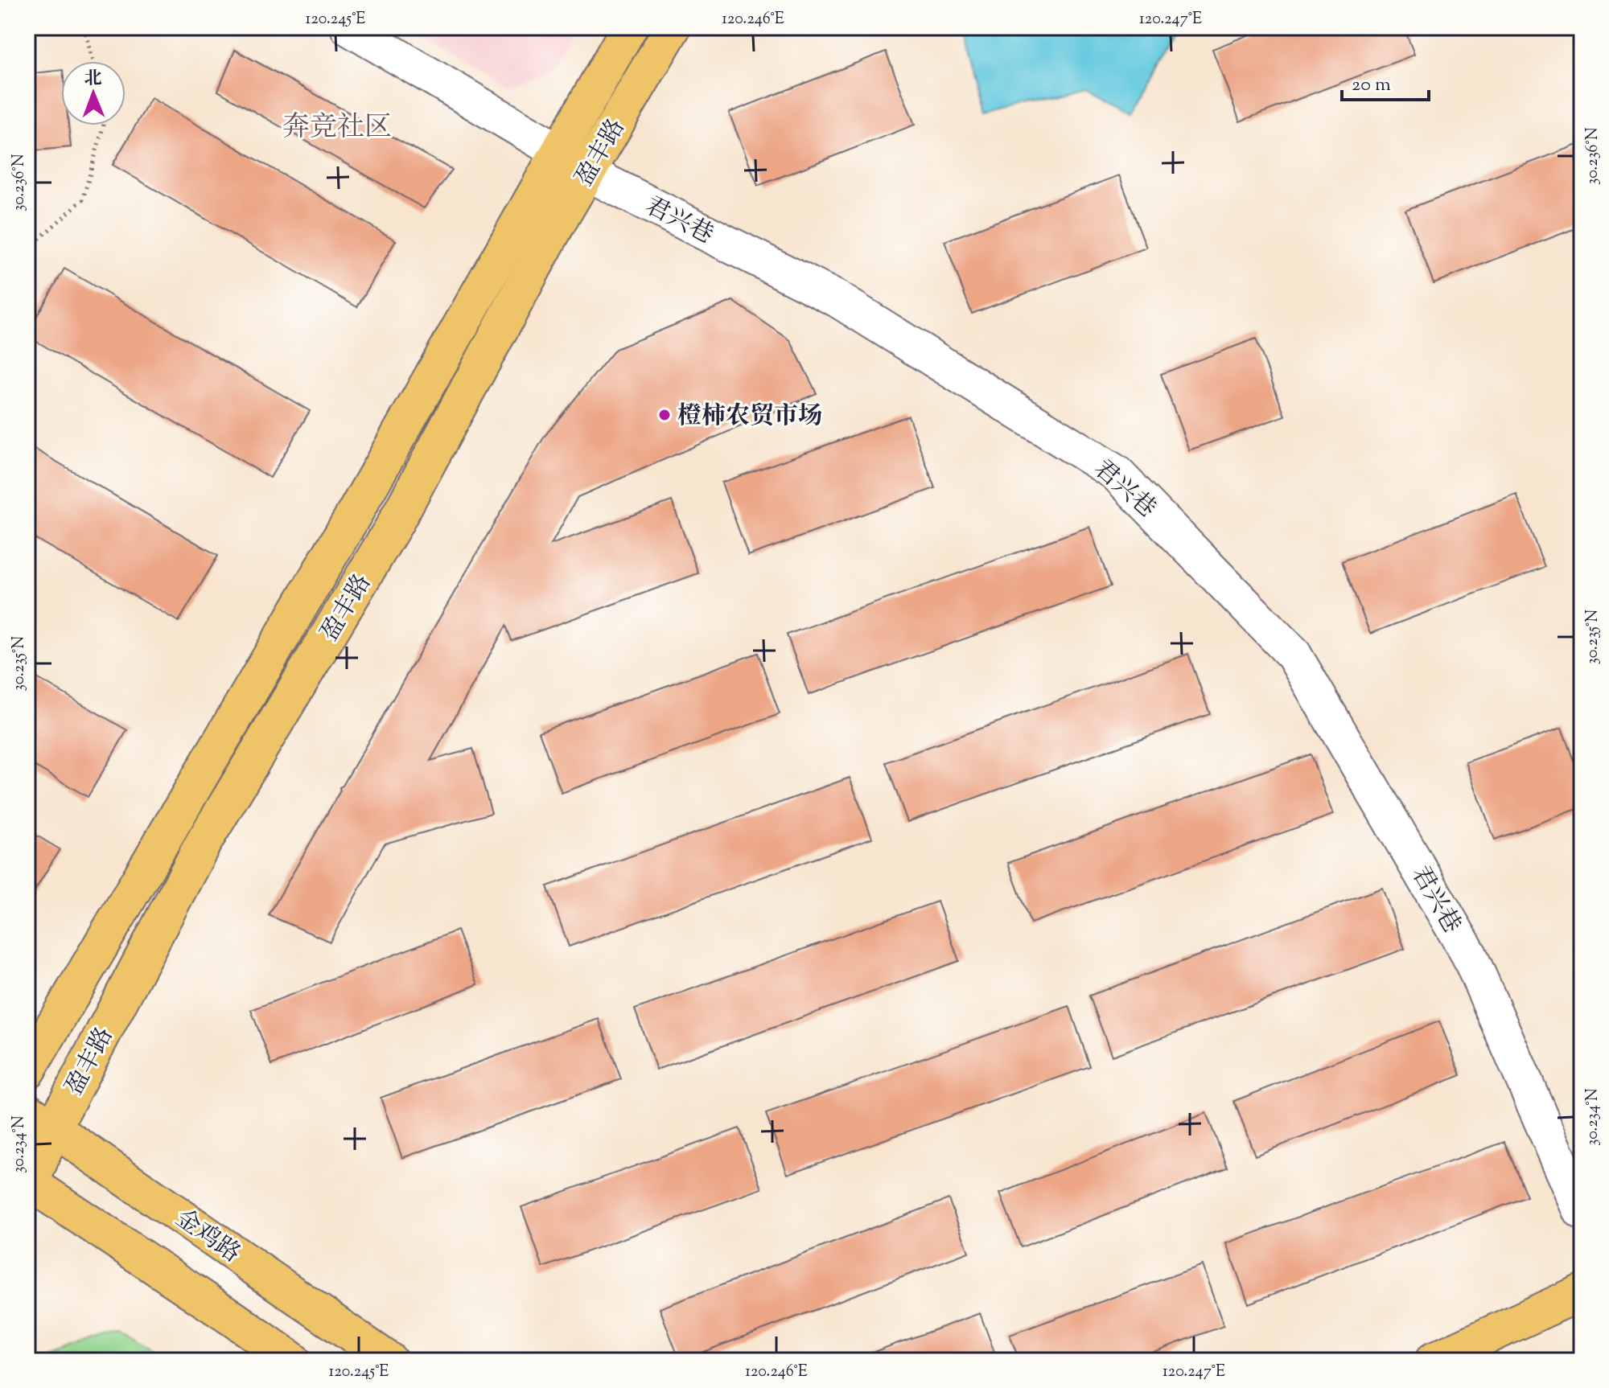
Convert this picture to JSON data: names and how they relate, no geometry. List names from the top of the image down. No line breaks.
{"streets":{"main road":["盈丰路","金鸡路"],"street":["君兴巷"]},"crossings":[["盈丰路","君兴巷"],["盈丰路","金鸡路"]],"districts":["奔竞社区"],"places":["橙柿农贸市场"],"scale_bar":"20 m","north":"top","coordinates":["120.245°E","120.246°E","120.247°E","30.236°N","30.235°N","30.234°N"]}
